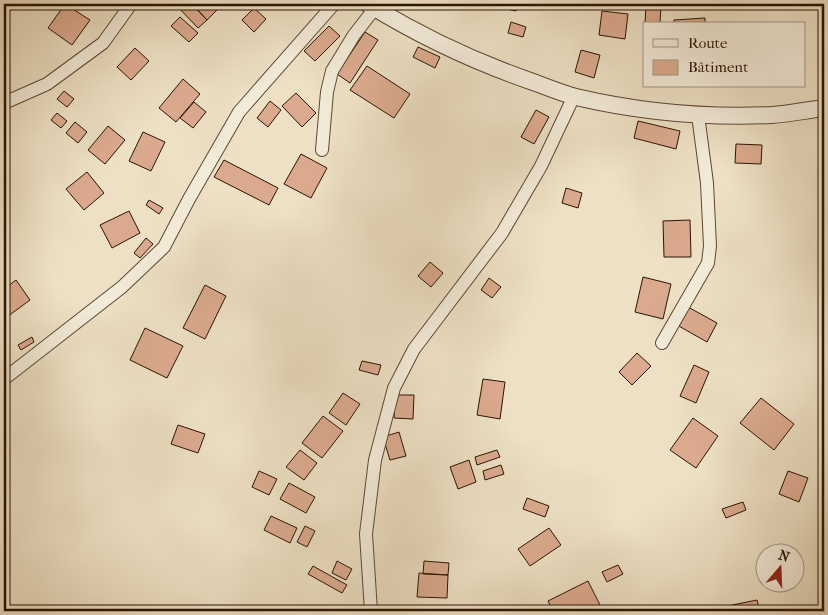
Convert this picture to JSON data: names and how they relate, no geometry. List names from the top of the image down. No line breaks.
{"legend":["Route","Bâtiment"],"north":"top"}
